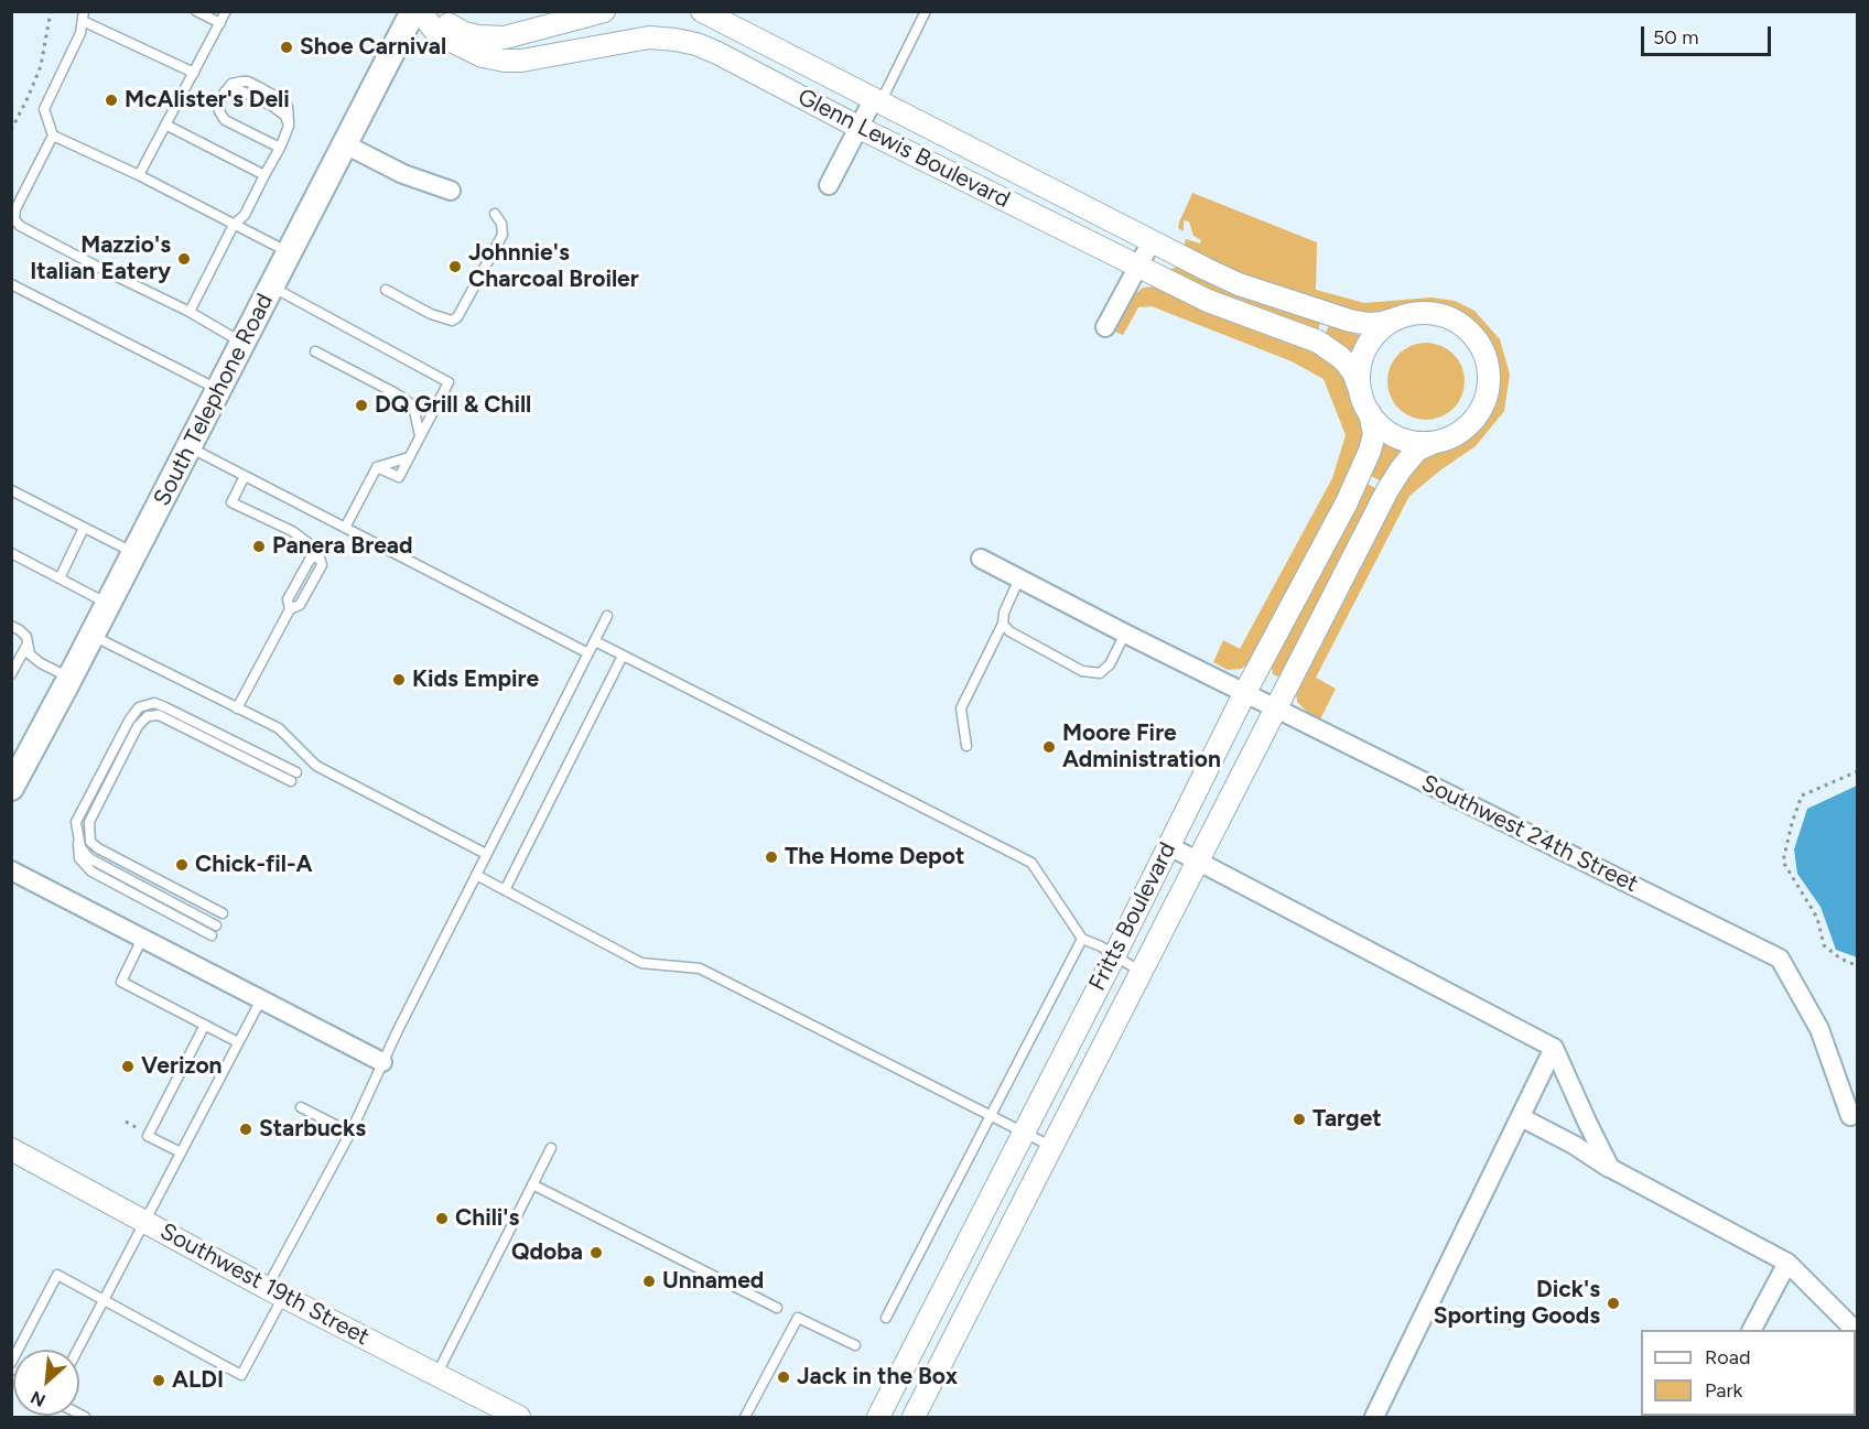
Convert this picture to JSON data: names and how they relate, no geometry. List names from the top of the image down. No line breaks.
{"streets":{"main road":["South Telephone Road"],"street":["Glenn Lewis Boulevard","Southwest 24th Street","Fritts Boulevard","Southwest 19th Street"]},"crossings":[["Glenn Lewis Boulevard","Fritts Boulevard"],["Southwest 24th Street","Fritts Boulevard"]],"places":["Shoe Carnival","McAlister's Deli","Mazzio's Italian Eatery","Johnnie's Charcoal Broiler","DQ Grill & Chill","Panera Bread","Kids Empire","Moore Fire Administration","The Home Depot","Chick-fil-A","Verizon","Target","Starbucks","Chili's","Qdoba","Unnamed","Dick's Sporting Goods","Jack in the Box","ALDI"],"legend":["Road","Park"],"scale_bar":"50 m","north":"bottom left"}
